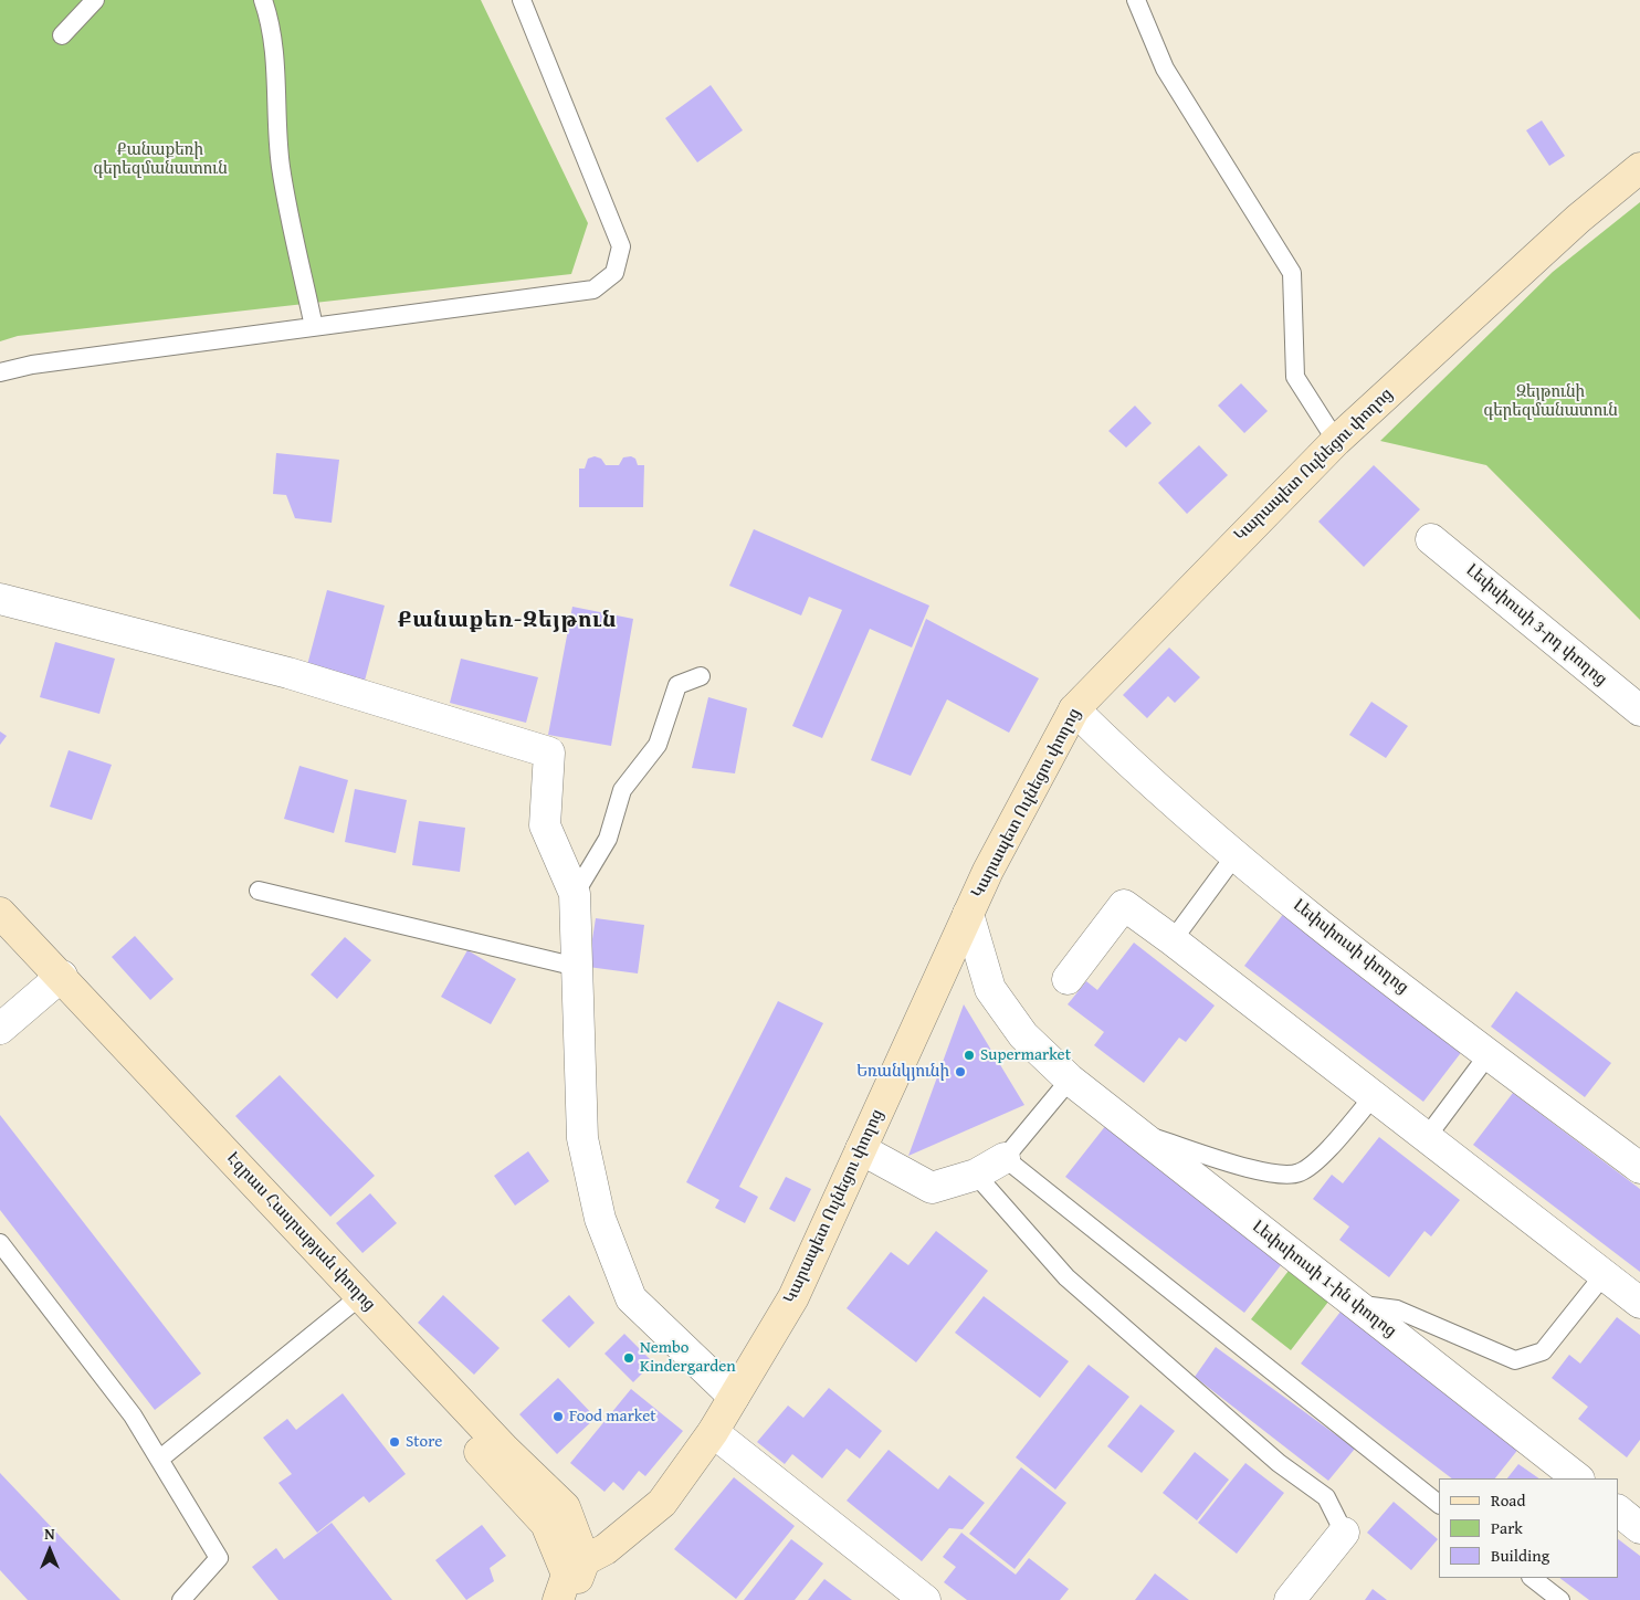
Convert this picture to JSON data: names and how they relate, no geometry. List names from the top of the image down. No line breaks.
{"streets":{"street":["Կարապետ Ուլնեցու փողոց","Լեփսիուսի 3-րդ փողոց","Լեփսիուսի փողոց","Էզրաս Հասրաթյան փողոց","Լեփսիուսի 1-ին փողոց"]},"crossings":[["Կարապետ Ուլնեցու փողոց","Լեփսիուսի փողոց"],["Կարապետ Ուլնեցու փողոց","Էզրաս Հասրաթյան փողոց"],["Կարապետ Ուլնեցու փողոց","Լեփսիուսի 1-ին փողոց"]],"districts":["Քանաքեռ-Զեյթուն"],"parks":["Քանաքեռի գերեզմանատուն","Զեյթունի գերեզմանատուն"],"places":["Supermarket","Եռանկյունի","Nembo Kindergarden","Food market","Store"],"legend":["Road","Park","Building"],"north":"top"}
